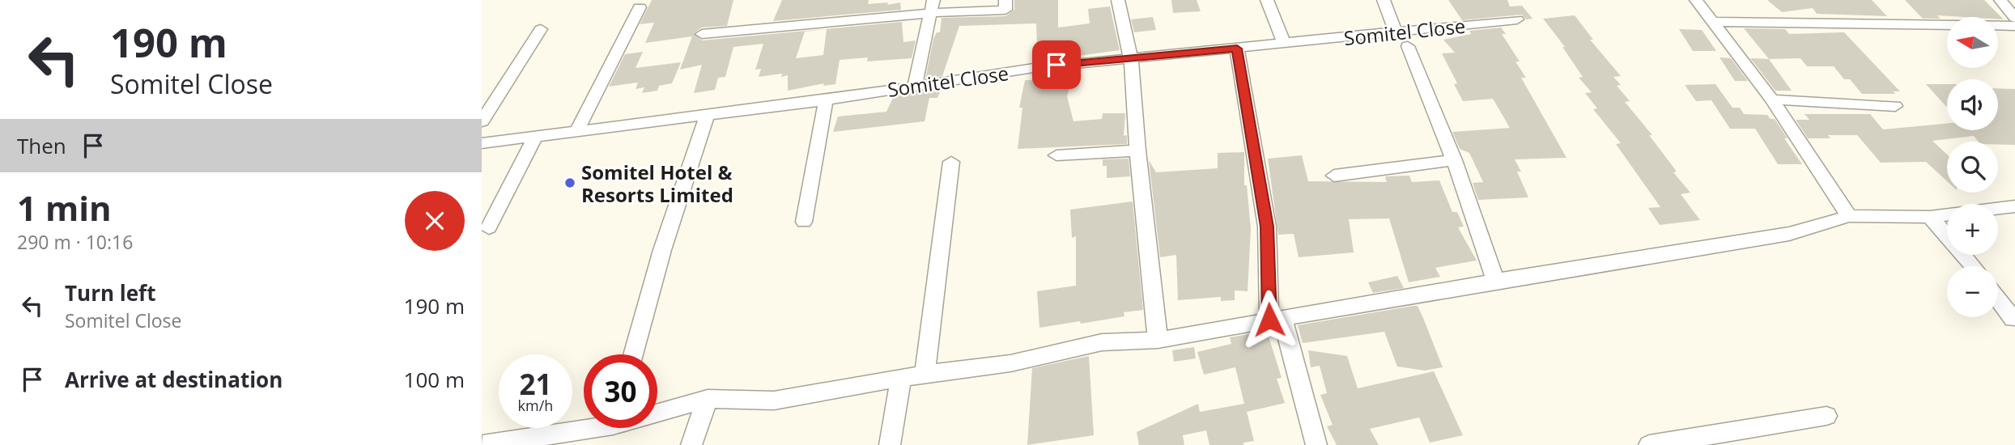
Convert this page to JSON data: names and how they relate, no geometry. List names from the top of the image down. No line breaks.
{"streets":{"street":["Somitel Close"]},"places":["Somitel Hotel & Resorts Limited"],"north":"left","page":{"turn":["190 m","Somitel Close"],"map_buttons":["+","−"],"then":"Then","heading":["1 min","290 m · 10:16"],"list":[{"name":"Turn left","note":"Somitel Close","value":"190 m"},{"name":"Arrive at destination","value":"100 m"}],"speed":"21 km/h","limit":"30"}}
